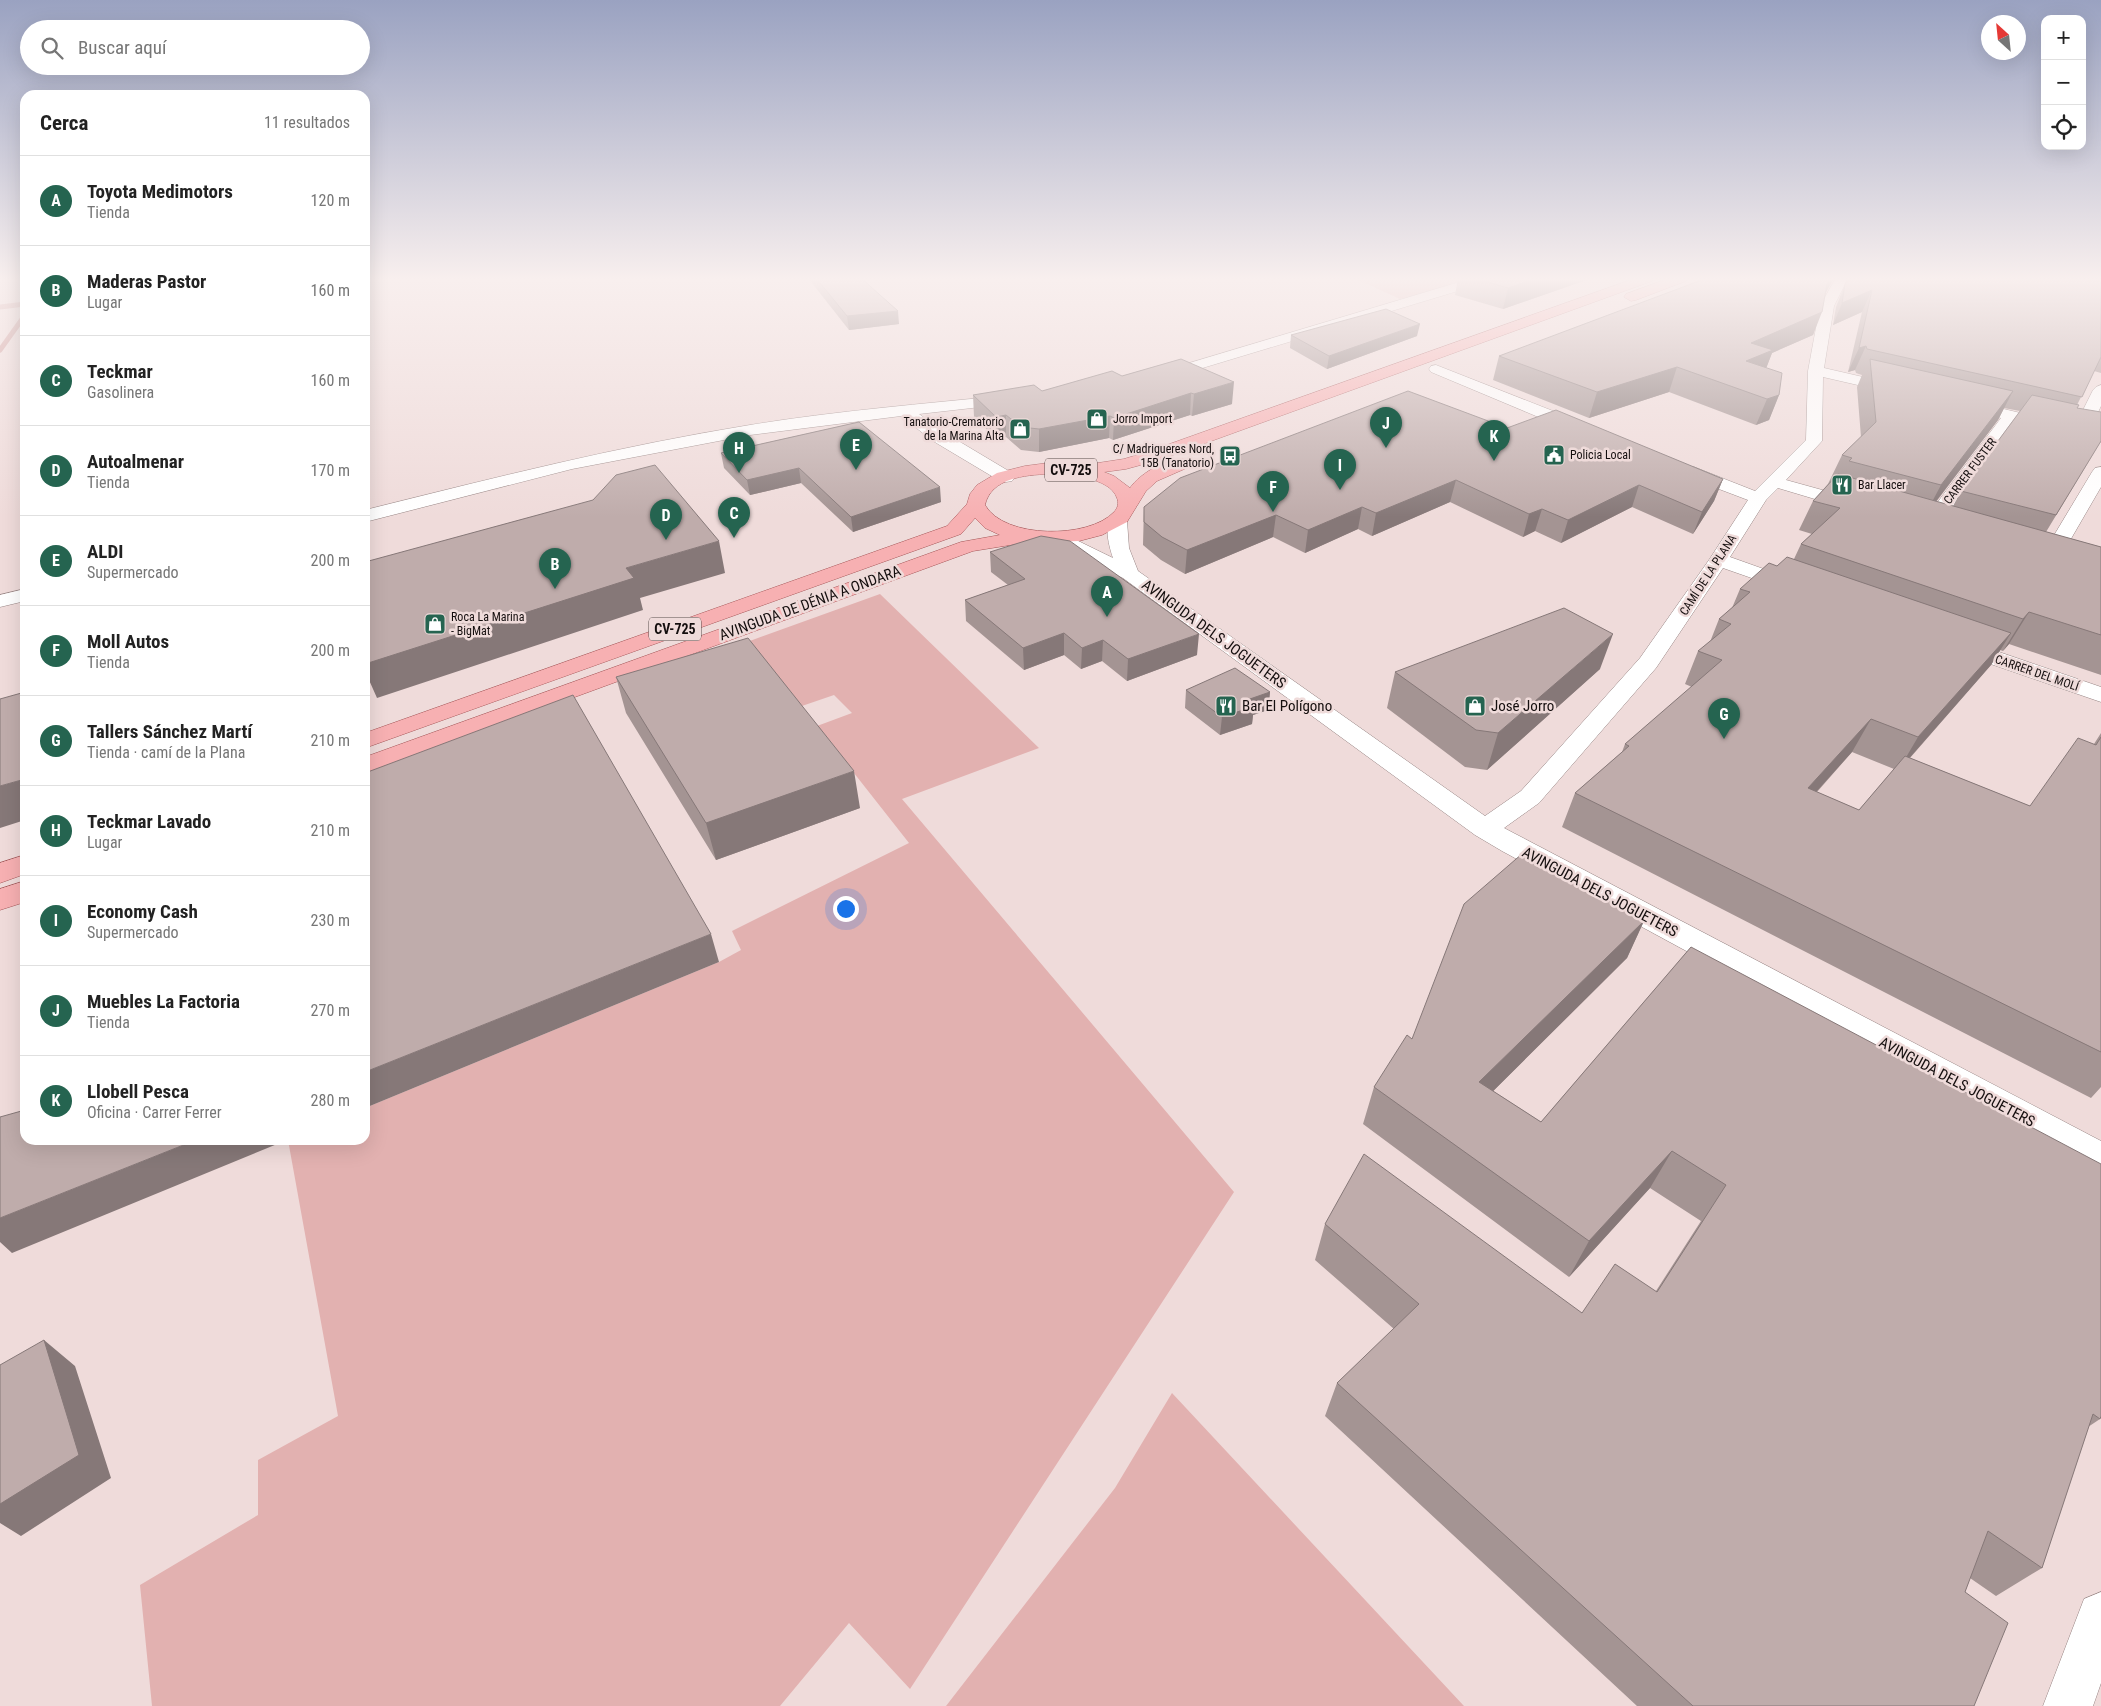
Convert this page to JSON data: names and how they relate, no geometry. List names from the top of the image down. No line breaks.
{"streets":{"main road":["CV-725","AVINGUDA DE DÉNIA A ONDARA"],"street":["CARRER FUSTER","CAMÍ DE LA PLANA","AVINGUDA DELS JOGUETERS","CARRER DEL MOLÍ"]},"crossings":[["CV-725","AVINGUDA DE DÉNIA A ONDARA"],["CV-725","AVINGUDA DELS JOGUETERS"],["CAMÍ DE LA PLANA","AVINGUDA DELS JOGUETERS"]],"places":{"shop":["Jorro Import","Tanatorio-Crematorio de la Marina Alta","Roca La Marina - BigMat","José Jorro"],"public building":["Policia Local"],"bus stop":["C/ Madrigueres Nord, 15B (Tanatorio)"],"restaurant":["Bar Llacer","Bar El Polígono"]},"north":"top left","page":{"map_buttons":["+","−"],"search":"Buscar aquí","heading":["Cerca","11 resultados"],"list":[{"mark":"A","name":"Toyota Medimotors","note":"Tienda","value":"120 m"},{"mark":"B","name":"Maderas Pastor","note":"Lugar","value":"160 m"},{"mark":"C","name":"Teckmar","note":"Gasolinera","value":"160 m"},{"mark":"D","name":"Autoalmenar","note":"Tienda","value":"170 m"},{"mark":"E","name":"ALDI","note":"Supermercado","value":"200 m"},{"mark":"F","name":"Moll Autos","note":"Tienda","value":"200 m"},{"mark":"G","name":"Tallers Sánchez Martí","note":"Tienda · camí de la Plana","value":"210 m"},{"mark":"H","name":"Teckmar Lavado","note":"Lugar","value":"210 m"},{"mark":"I","name":"Economy Cash","note":"Supermercado","value":"230 m"},{"mark":"J","name":"Muebles La Factoria","note":"Tienda","value":"270 m"},{"mark":"K","name":"Llobell Pesca","note":"Oficina · Carrer Ferrer","value":"280 m"}],"pins":["J","K","E","H","I","F","C","D","B","A","G"]}}
